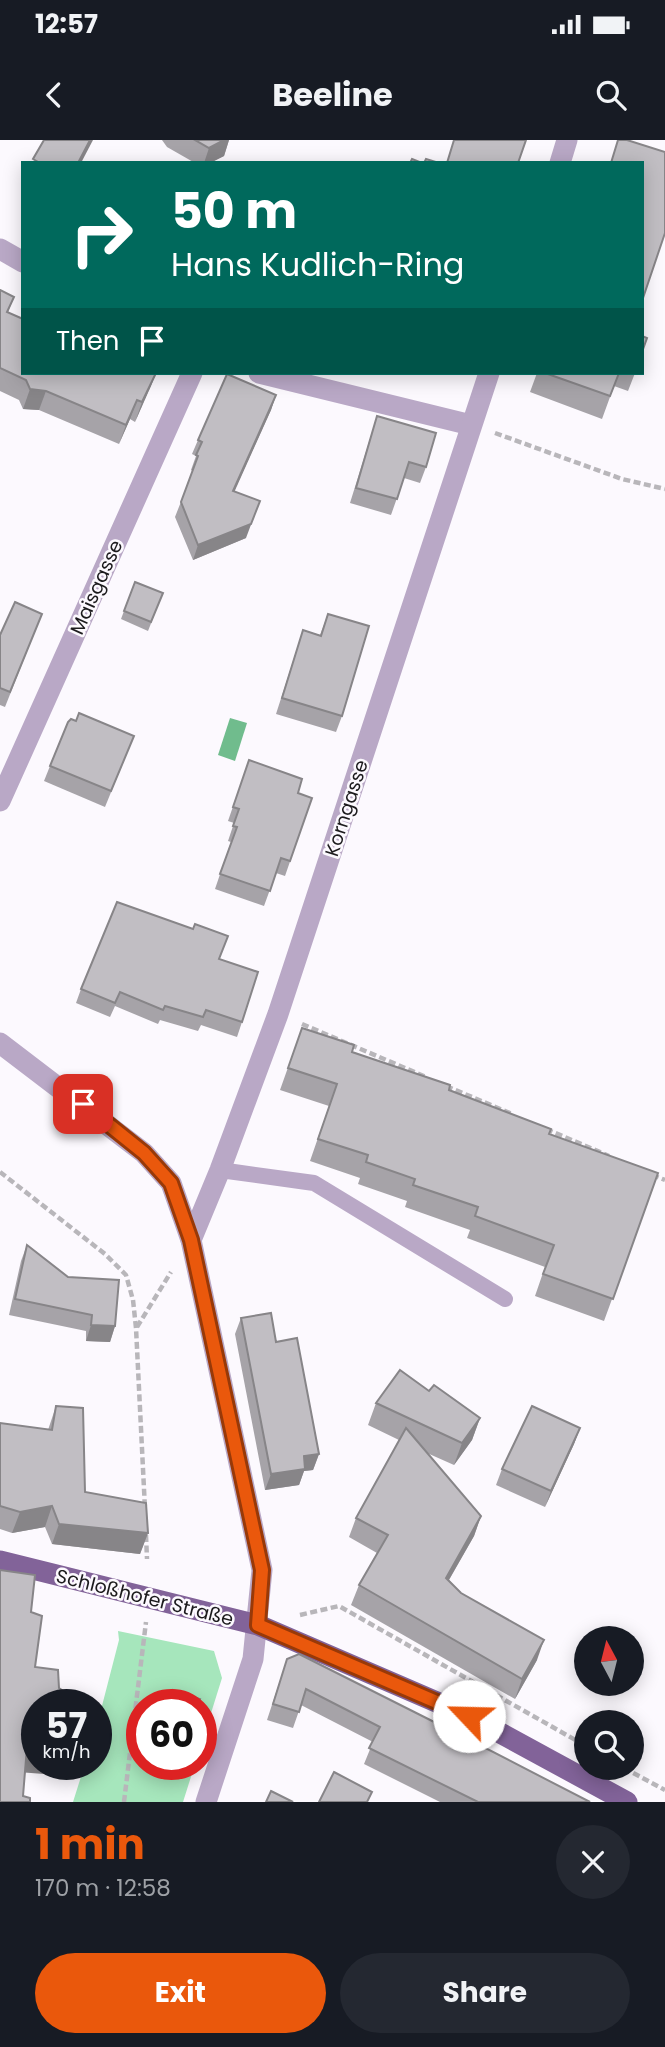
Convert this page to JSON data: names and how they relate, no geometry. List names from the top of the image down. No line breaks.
{"streets":{"main road":["Schloßhofer Straße"],"street":["Maisgasse","Korngasse"]},"north":"top","page":{"status":"12:57","header":"Beeline","turn":["50 m","Hans Kudlich-Ring"],"then":"Then","speed":"57 km/h","limit":"60","heading":["1 min","170 m · 12:58"],"buttons":["Exit","Share"]}}
